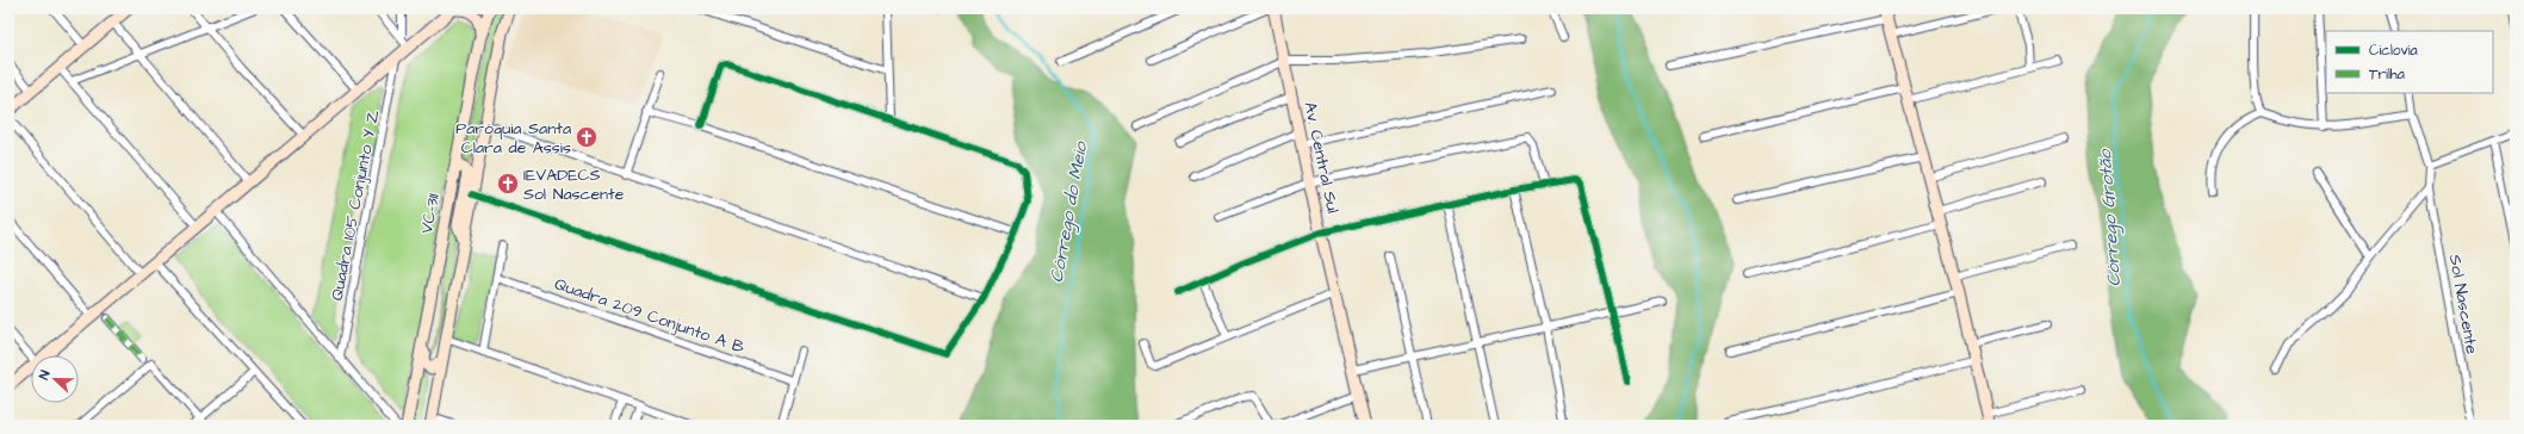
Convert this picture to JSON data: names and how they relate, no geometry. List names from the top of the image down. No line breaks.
{"streets":{"street":["Av. Central Sul","Quadra 105 Conjunto Y Z","VC-311","Sol Nascente","Quadra 209 Conjunto A B"]},"water":["Córrego do Meio","Córrego Grotão"],"places":{"church":["Paróquia Santa Clara de Assis","IEVADECS Sol Nascente"]},"legend":["Ciclovia","Trilha"],"north":"left"}
